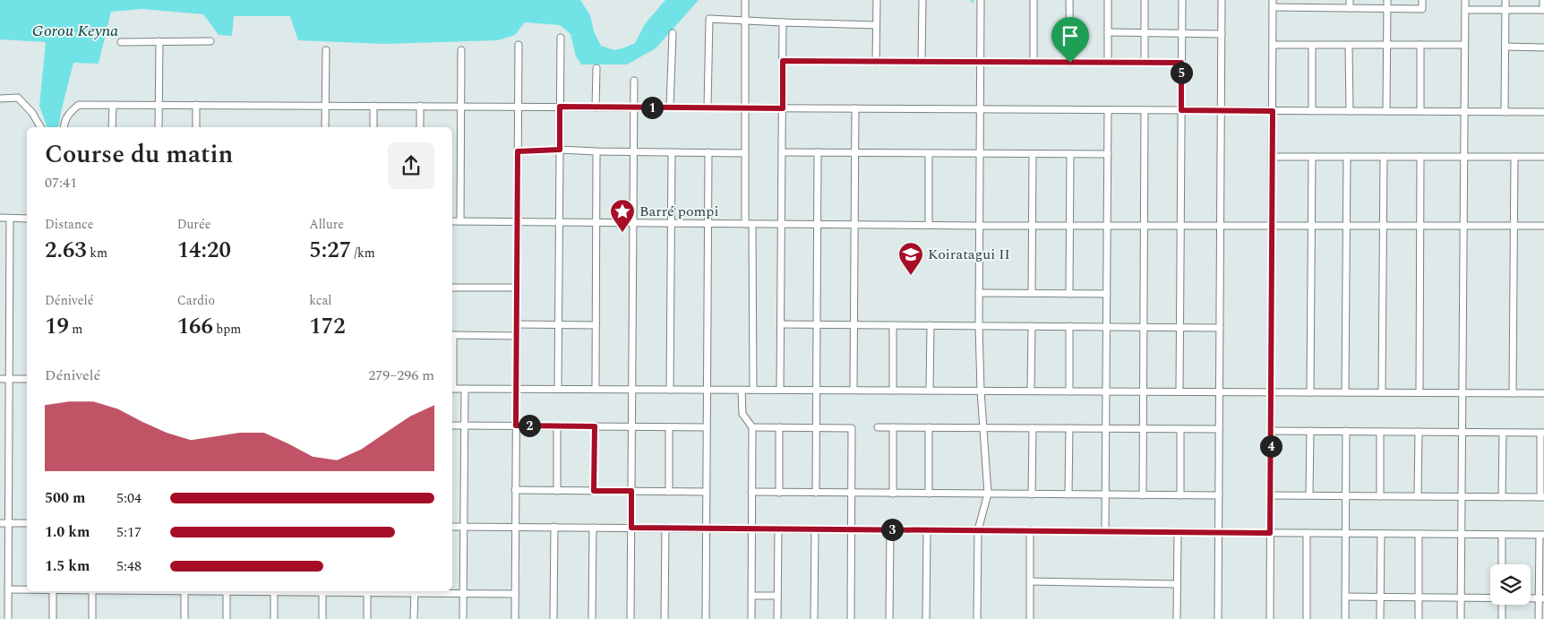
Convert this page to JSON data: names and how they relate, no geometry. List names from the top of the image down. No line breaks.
{"water":["Gorou Keyna"],"places":{"place":["Barré pompi"],"school or university":["Koiratagui II"]},"page":{"pins":["5","1","2","4","3"],"heading":["Course du matin","07:41"],"stats":[["Distance","2.63 km"],["Durée","14:20"],["Allure","5:27 /km"],["Dénivelé","19 m"],["Cardio","166 bpm"],["kcal","172"]],"chart":["Dénivelé","279–296 m"],"list":[{"name":"500 m","note":"5:04"},{"name":"1.0 km","note":"5:17"},{"name":"1.5 km","note":"5:48"}]}}
